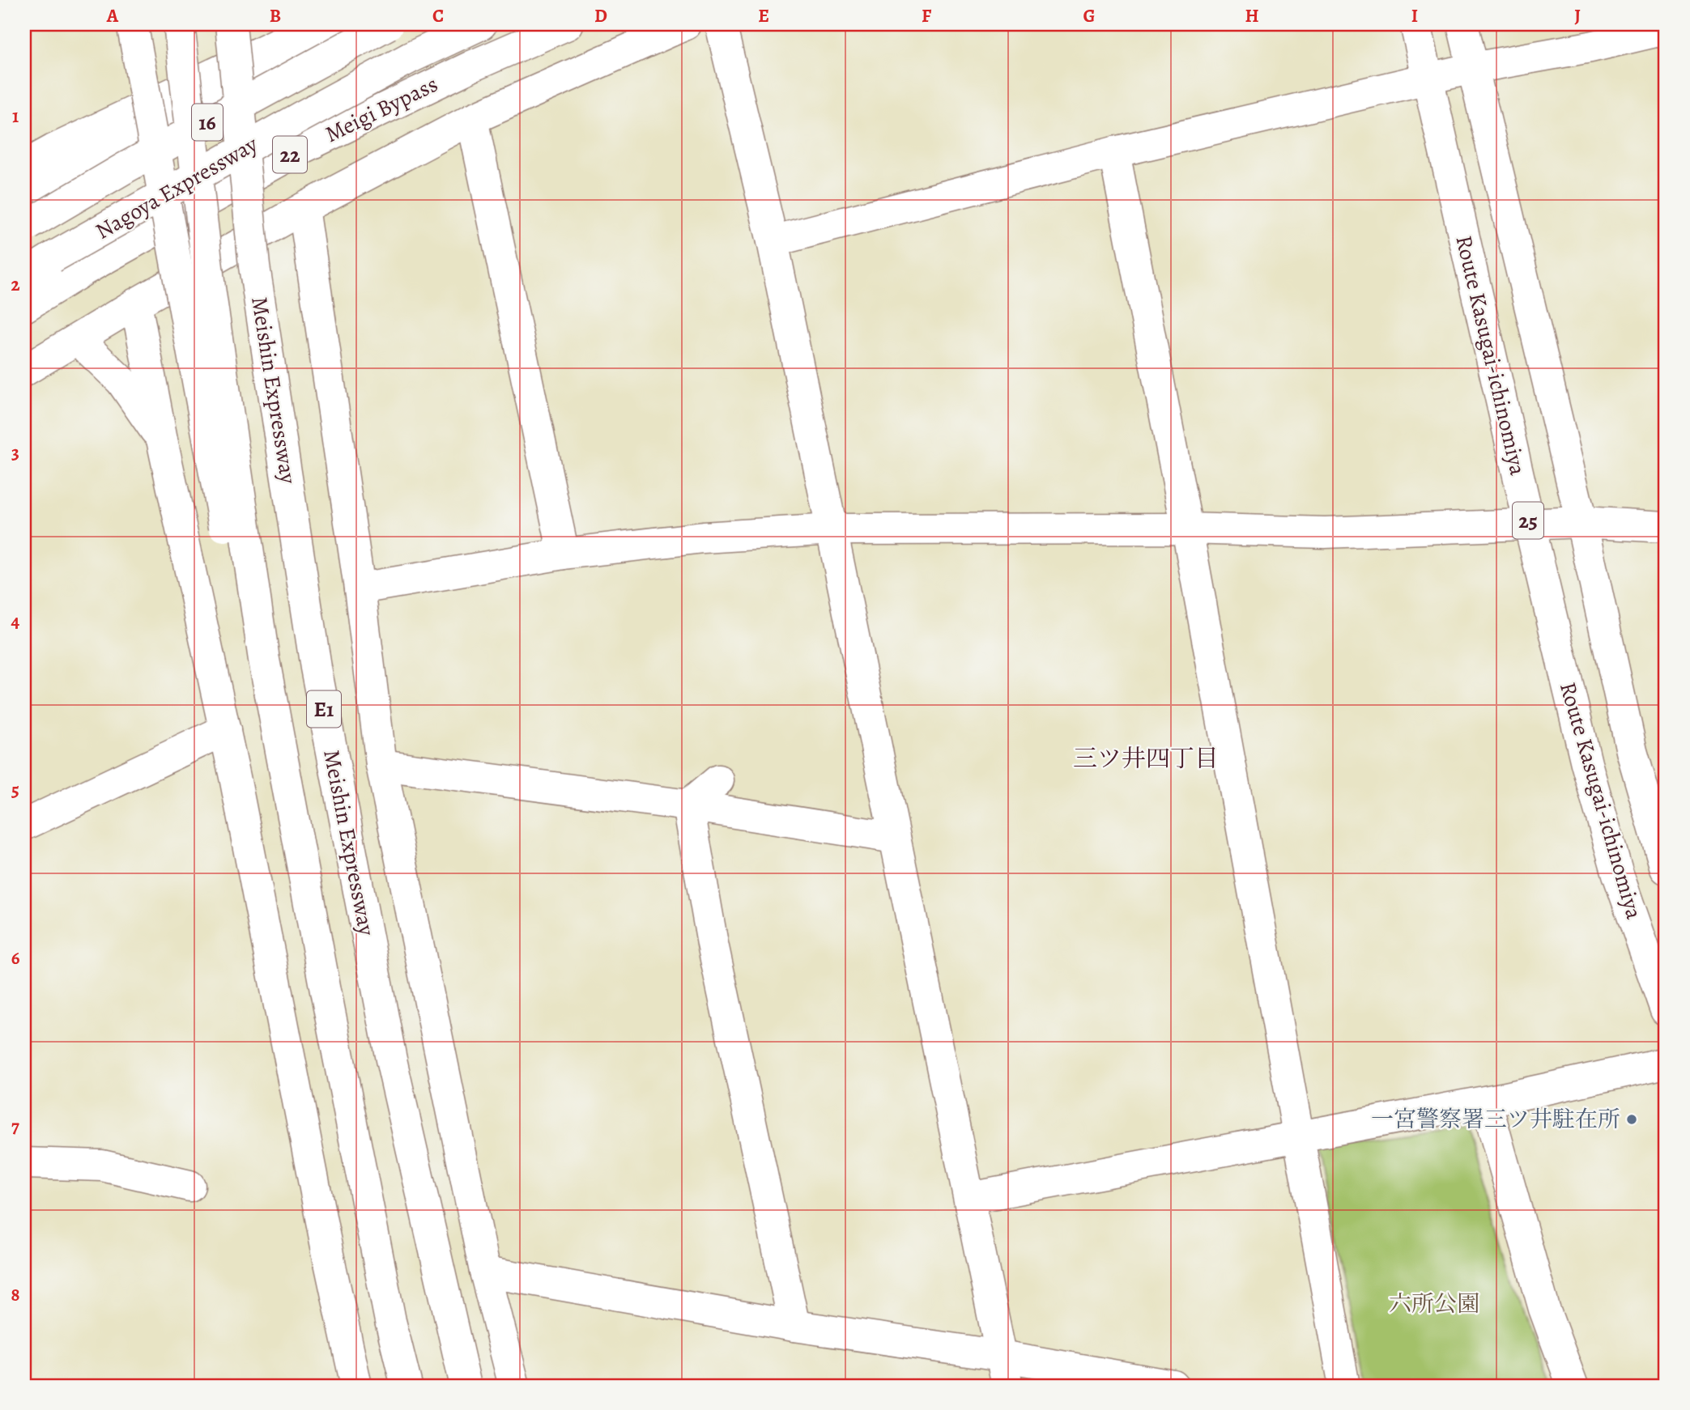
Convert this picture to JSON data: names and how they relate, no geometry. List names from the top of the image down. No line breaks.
{"streets":{"main road":["Meigi Bypass","16","22","Nagoya Expressway","Route Kasugai-ichinomiya","Meishin Expressway","25","E1"]},"districts":["三ツ井四丁目"],"parks":["六所公園"],"places":["一宮警察署三ツ井駐在所"],"grid":{"columns":["A","B","C","D","E","F","G","H","I","J"],"rows":["1","2","3","4","5","6","7","8"]}}
